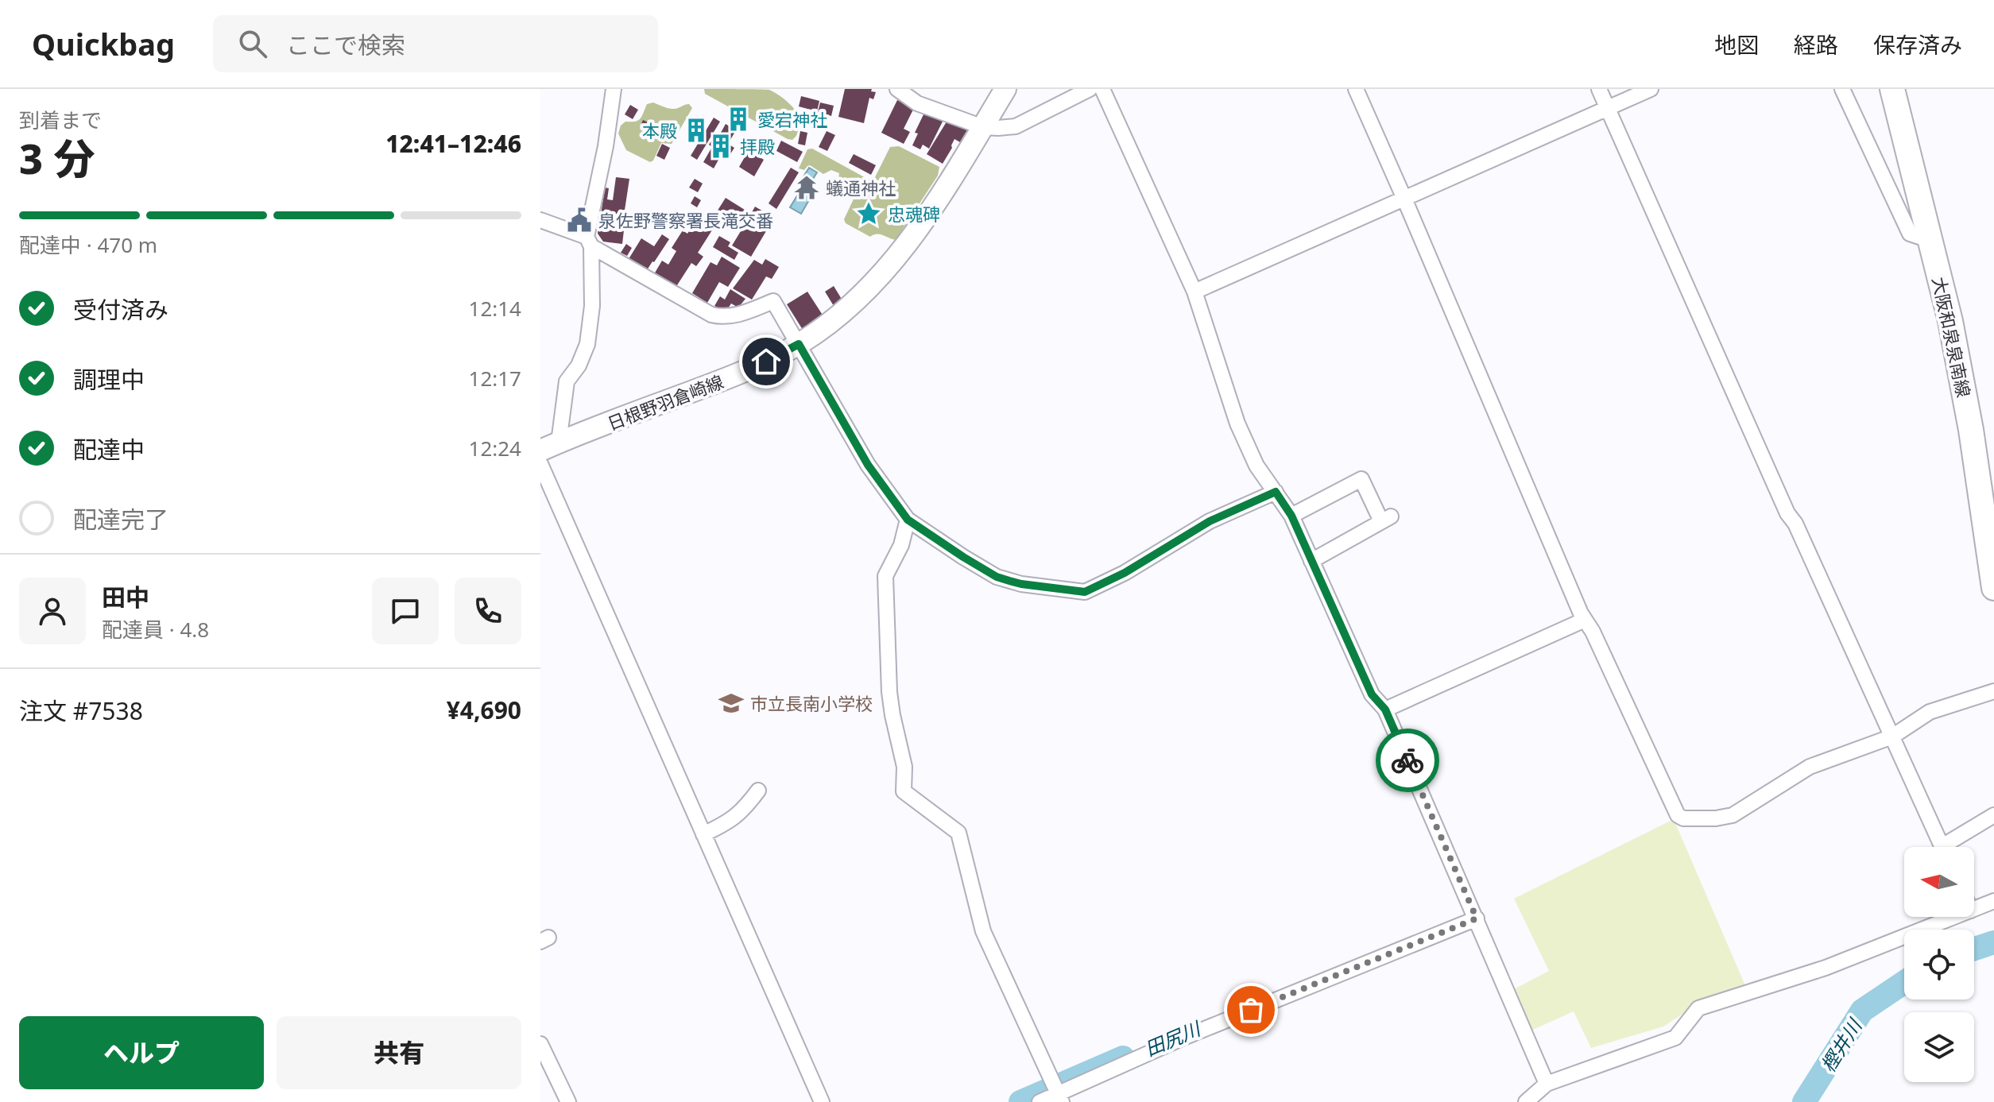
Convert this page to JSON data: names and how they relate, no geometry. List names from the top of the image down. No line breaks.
{"streets":{"main road":["大阪和泉泉南線","日根野羽倉崎線"]},"water":["田尻川","樫井川"],"places":{"building":["愛宕神社","本殿","拝殿"],"temple":["蟻通神社"],"place":["忠魂碑"],"public building":["泉佐野警察署長滝交番"],"school or university":["市立長南小学校"]},"north":"left","page":{"header":"Quickbag","search":"ここで検索","nav":["地図","経路","保存済み"],"heading":["3 分","到着まで","12:41–12:46"],"panel":["田中","配達員 · 4.8","注文 #7538","¥4,690"],"bar":"配達中 · 470 m","list":[["受付済み","12:14"],["調理中","12:17"],["配達中","12:24"],"配達完了"],"buttons":["ヘルプ","共有"]}}
